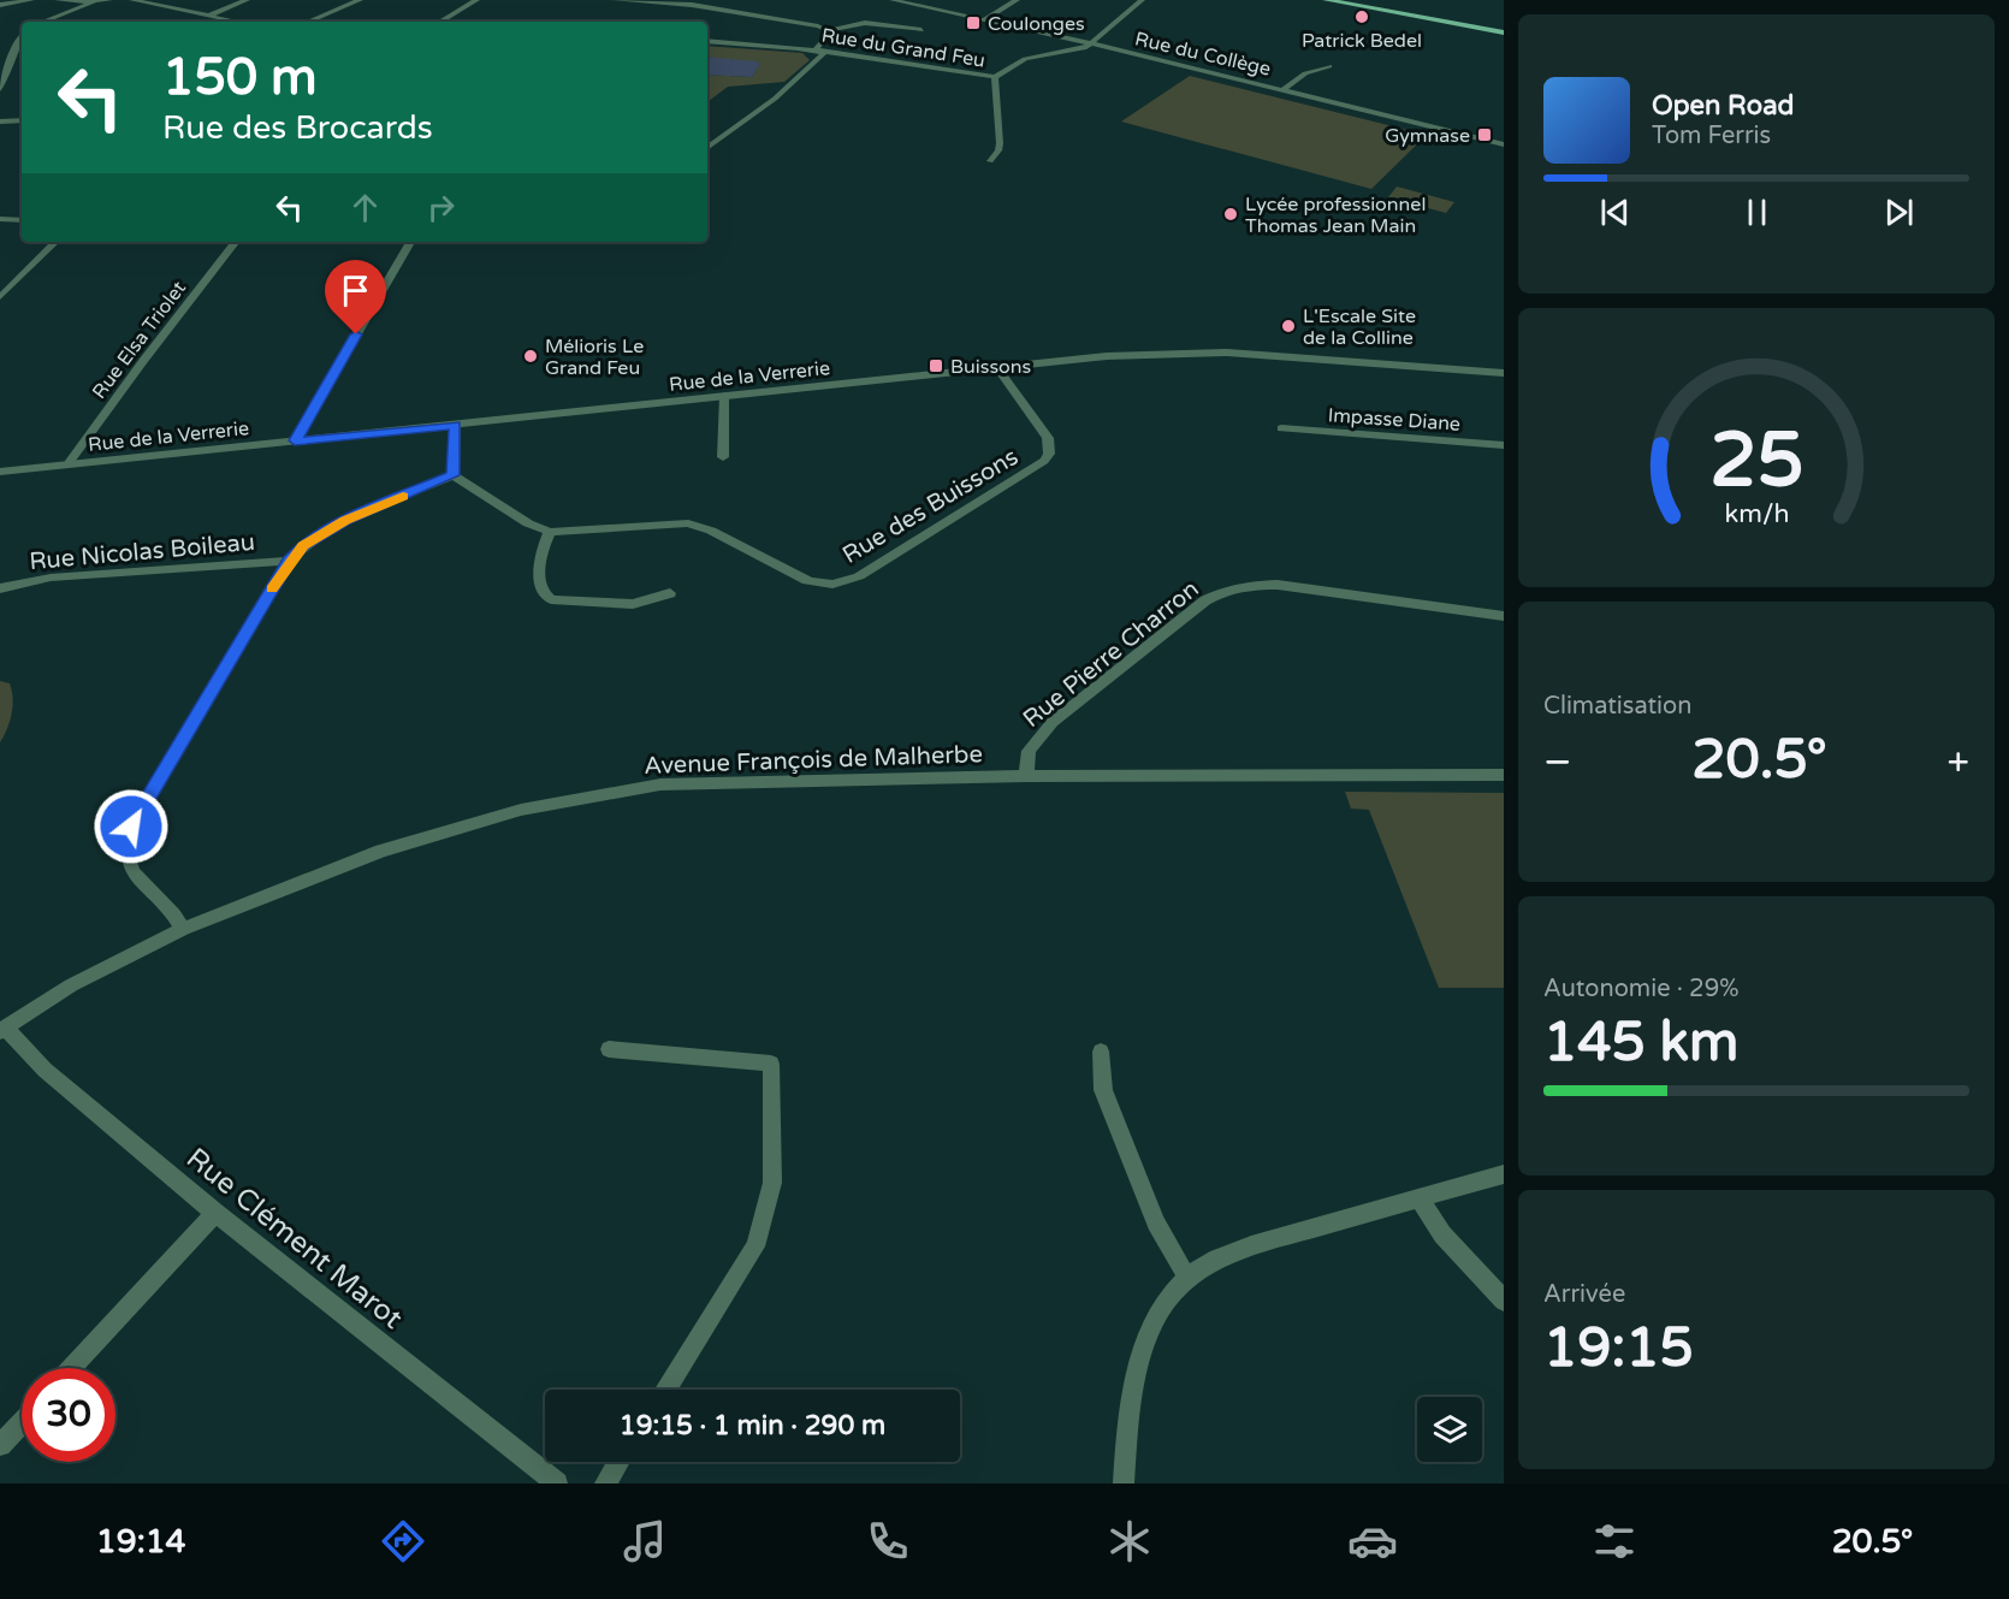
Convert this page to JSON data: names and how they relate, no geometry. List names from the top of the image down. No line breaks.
{"streets":{"street":["Rue du Grand Feu","Rue du Collège","Rue Elsa Triolet","Rue de la Verrerie","Impasse Diane","Rue des Buissons","Rue Nicolas Boileau","Rue Pierre Charron","Avenue François de Malherbe","Rue Clément Marot"]},"crossings":[["Rue du Grand Feu","Rue du Collège"],["Rue Elsa Triolet","Rue de la Verrerie"],["Rue de la Verrerie","Rue des Buissons"],["Rue Pierre Charron","Avenue François de Malherbe"],["Avenue François de Malherbe","Rue Clément Marot"]],"places":{"other":["Patrick Bedel","Lycée professionnel Thomas Jean Main","L'Escale Site de la Colline","Mélioris Le Grand Feu"],"transit":["Coulonges","Gymnase","Buissons"]},"page":{"turn":["150 m","Rue des Brocards"],"song":["Open Road","Tom Ferris"],"tile":["Climatisation",["Autonomie · 29%","145 km"],["Arrivée","19:15"]],"heat":["−","20.5°","+"],"limit":"30","trip":"19:15 · 1 min · 290 m","tabs":["19:14","20.5°"],"gauge":["25","km/h"]}}
